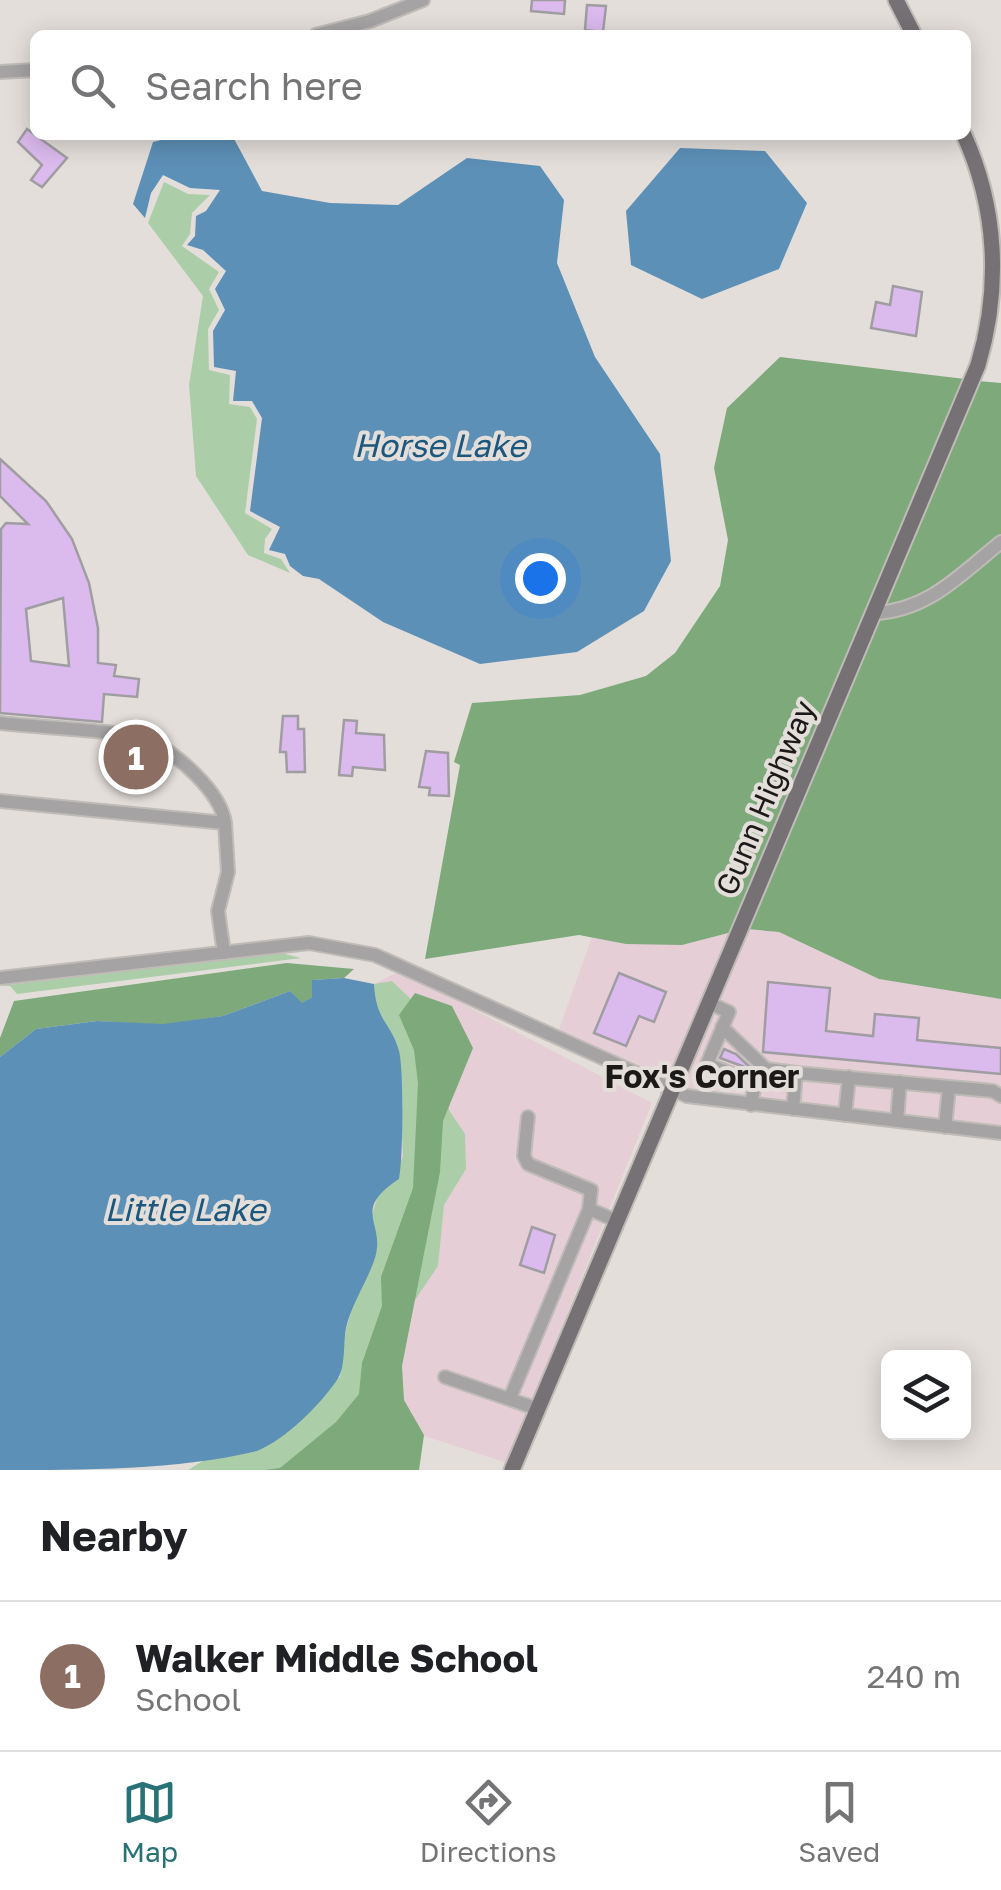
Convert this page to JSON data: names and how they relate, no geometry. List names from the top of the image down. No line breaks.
{"streets":{"main road":["Gunn Highway"]},"districts":["Fox's Corner"],"water":["Horse Lake","Little Lake"],"page":{"search":"Search here","pins":"1","heading":"Nearby","list":[{"mark":"1","name":"Walker Middle School","note":"School","value":"240 m"}],"nav":["Map","Directions","Saved"]}}
